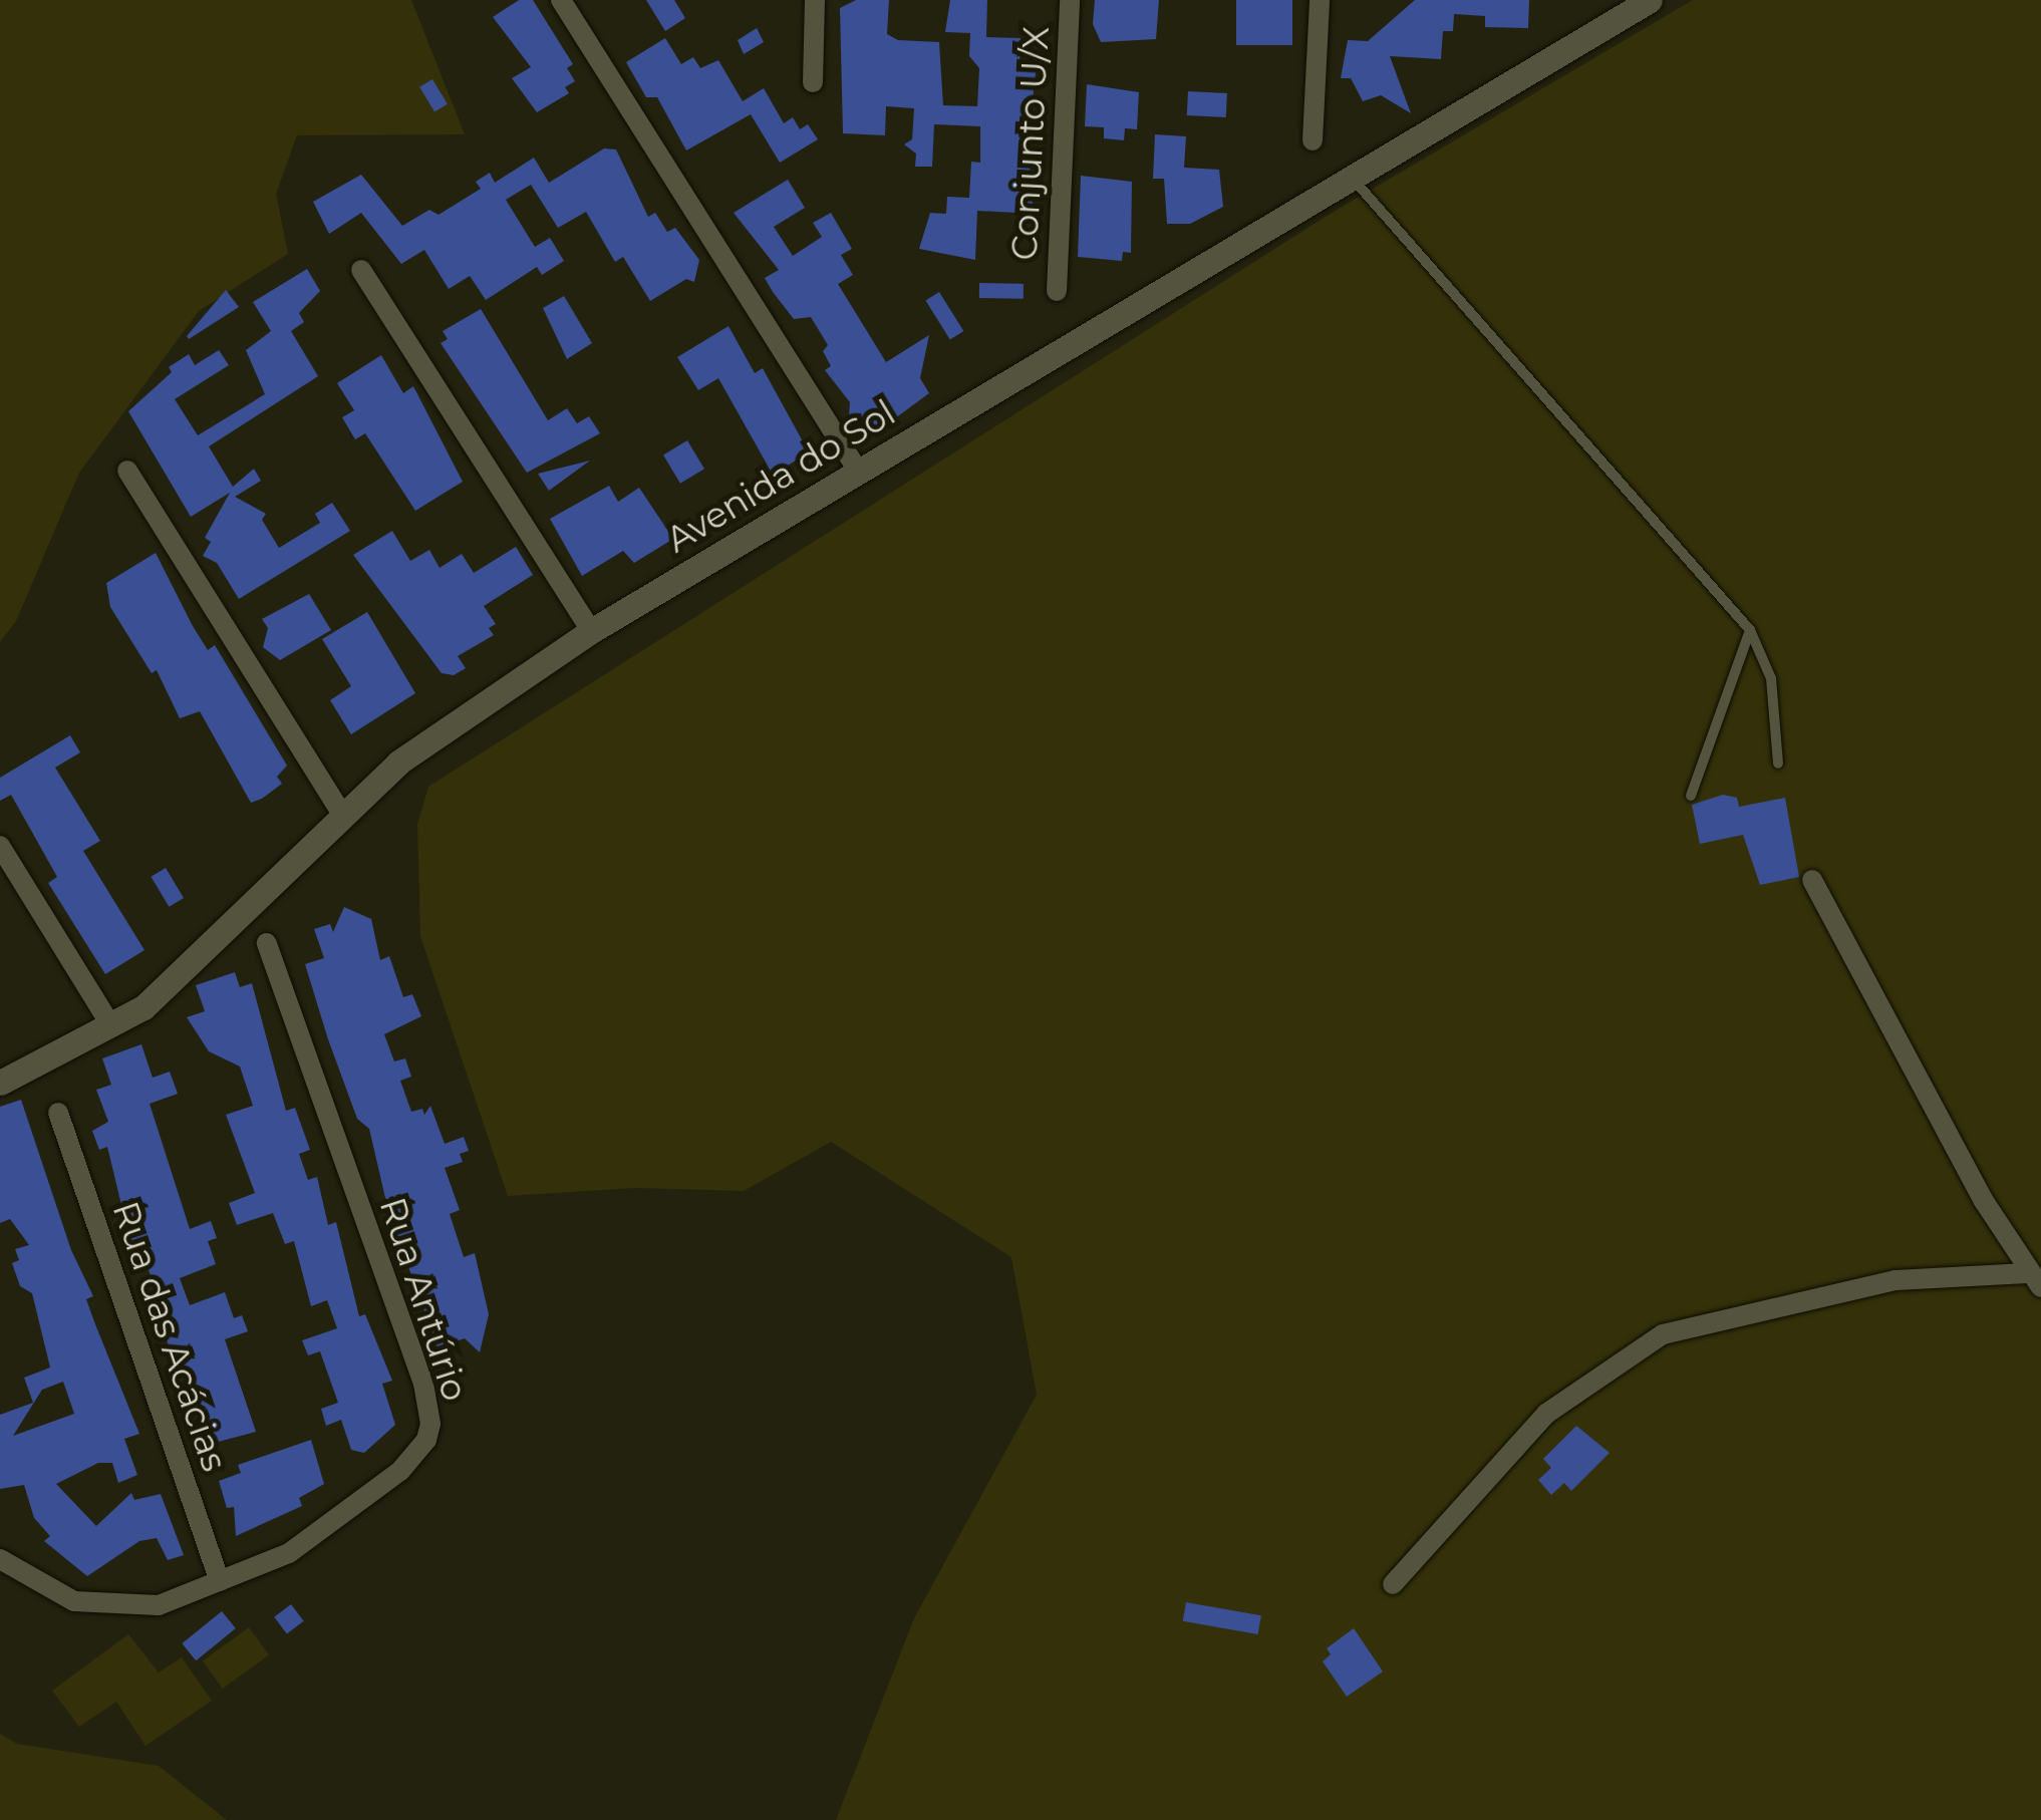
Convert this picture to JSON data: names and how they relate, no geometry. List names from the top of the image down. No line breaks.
{"streets":{"street":["Conjunto U/X","Avenida do Sol","Rua Antúrio","Rua das Acácias"]},"crossings":[["Rua Antúrio","Rua das Acácias"]]}
